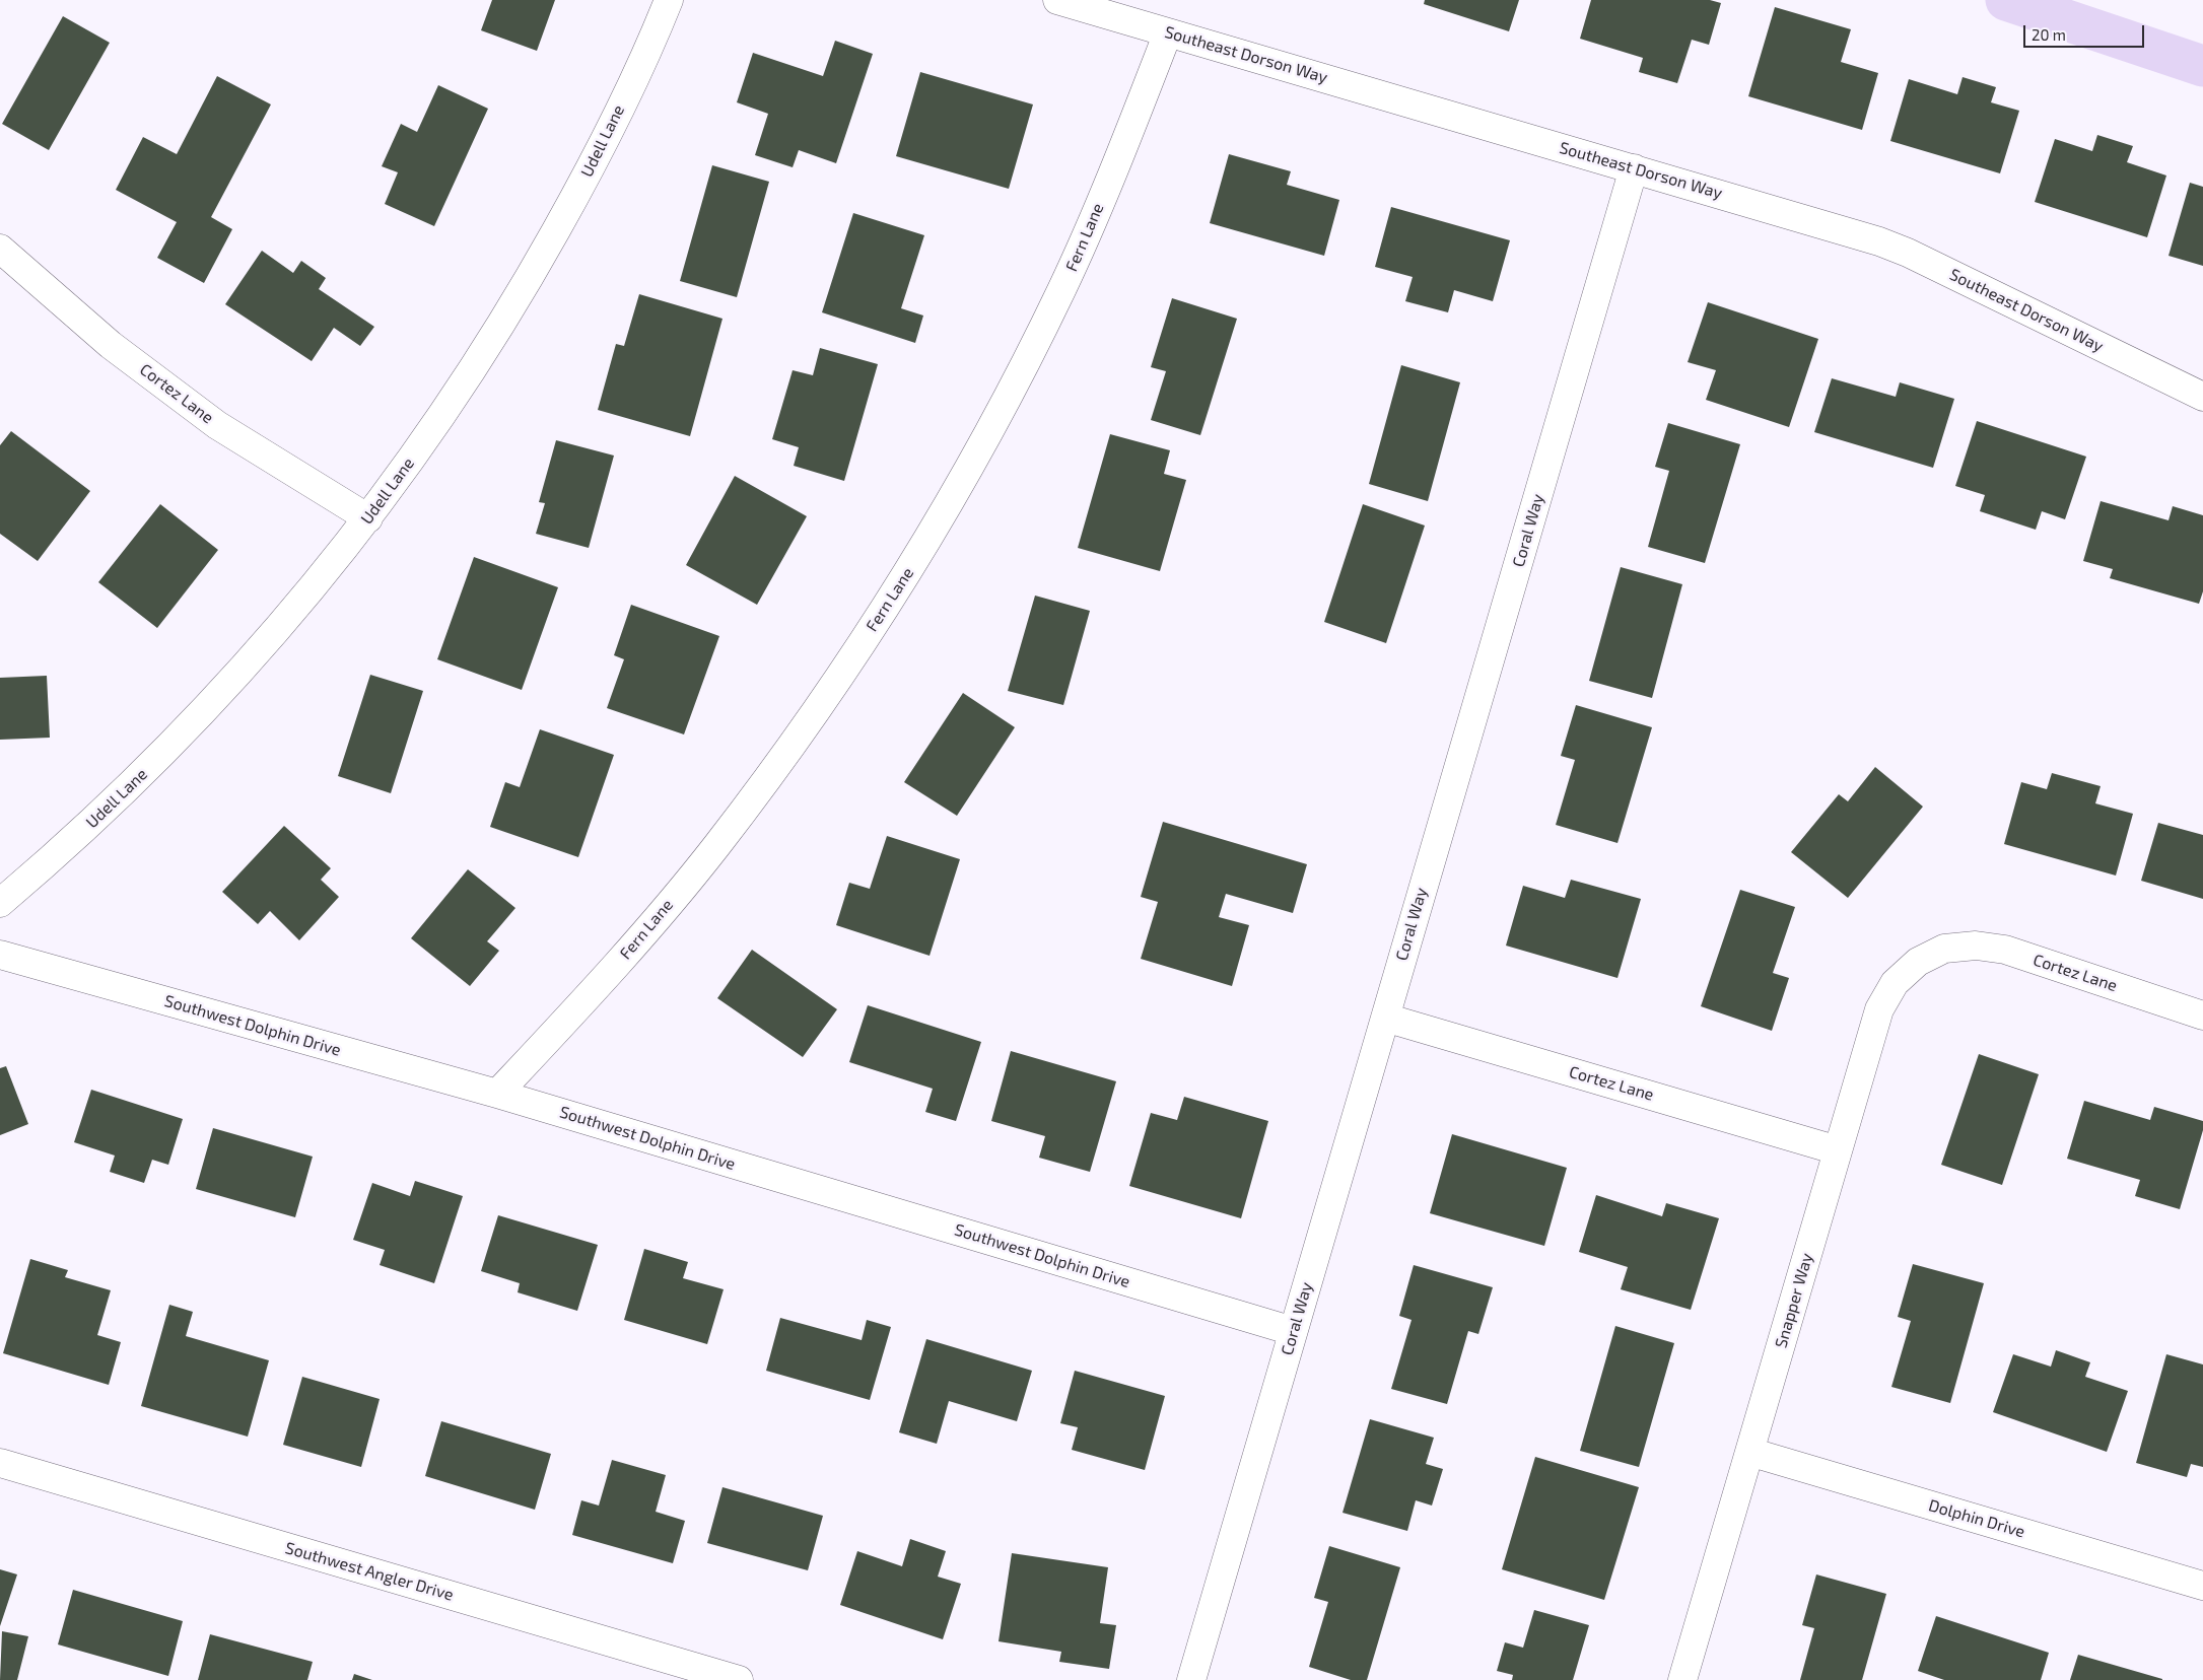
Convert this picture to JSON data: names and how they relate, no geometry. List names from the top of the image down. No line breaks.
{"streets":{"street":["Southeast Dorson Way","Udell Lane","Fern Lane","Cortez Lane","Coral Way","Southwest Dolphin Drive","Snapper Way","Dolphin Drive","Southwest Angler Drive"]},"crossings":[["Southeast Dorson Way","Fern Lane"],["Southeast Dorson Way","Coral Way"],["Udell Lane","Cortez Lane"],["Fern Lane","Southwest Dolphin Drive"],["Cortez Lane","Coral Way"],["Cortez Lane","Snapper Way"],["Coral Way","Southwest Dolphin Drive"],["Snapper Way","Dolphin Drive"]],"scale_bar":"20 m"}
